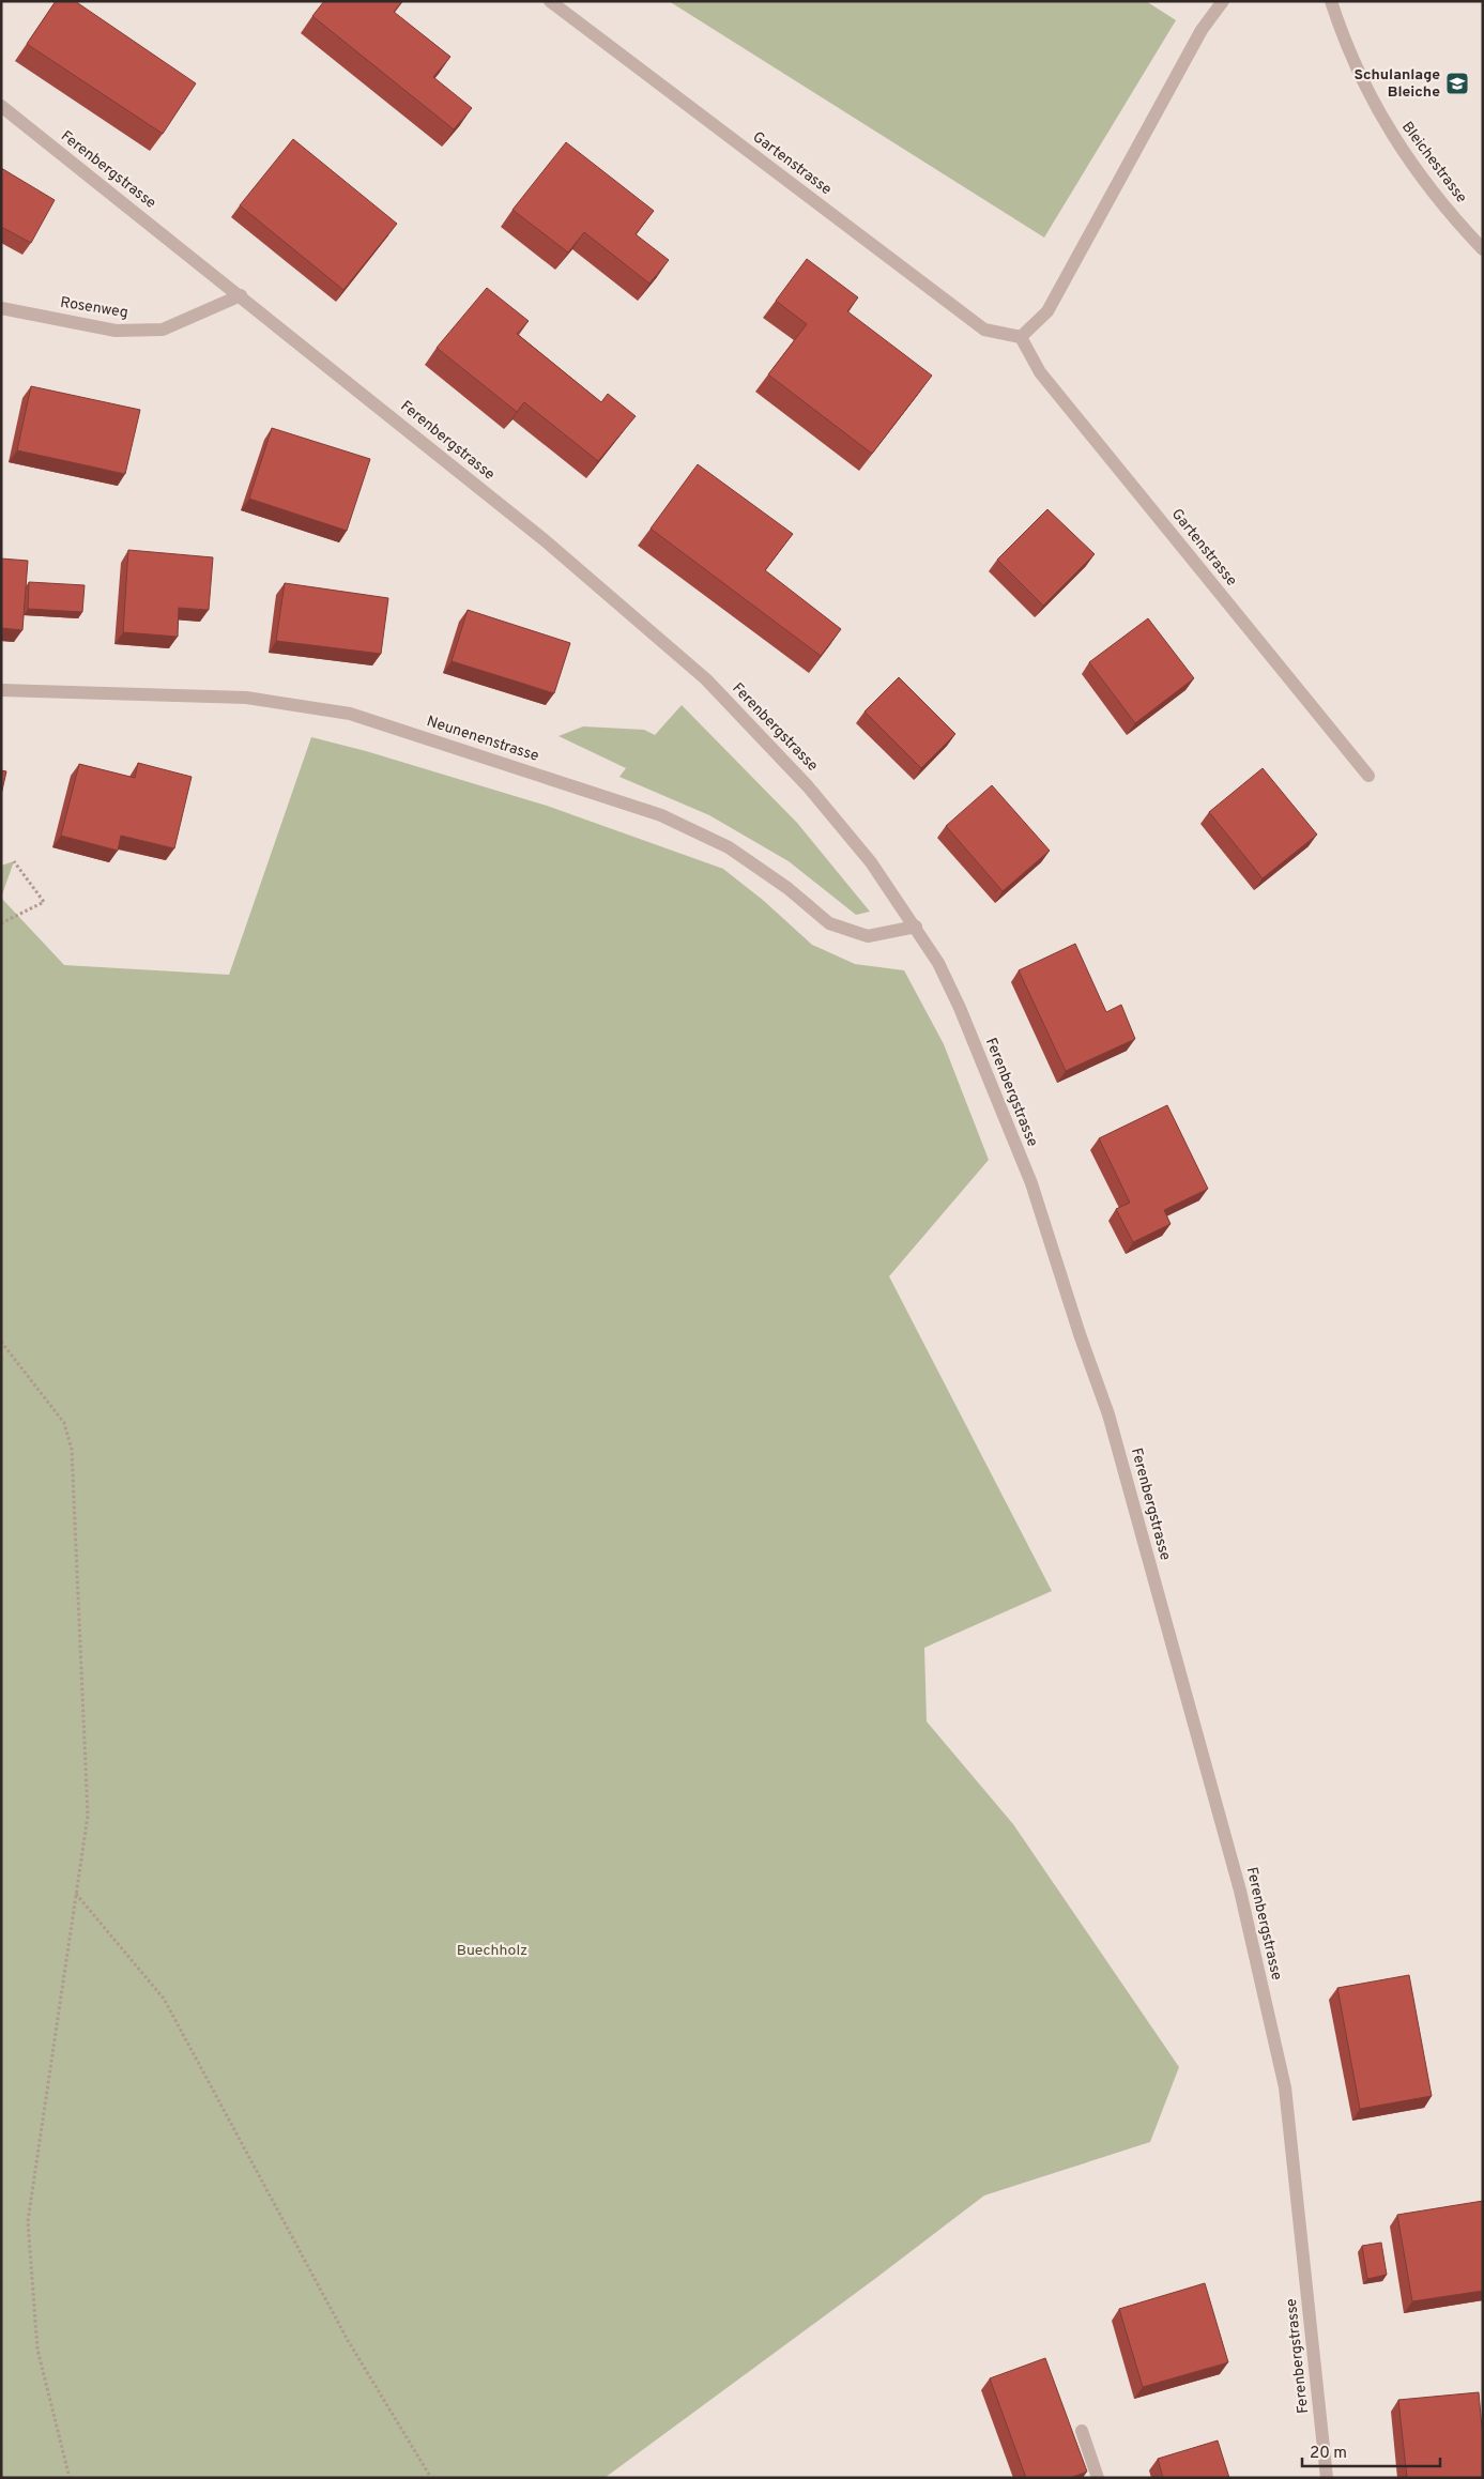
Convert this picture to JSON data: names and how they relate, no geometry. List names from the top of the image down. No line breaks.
{"streets":{"street":["Bleichestrasse","Gartenstrasse","Ferenbergstrasse","Rosenweg","Neunenenstrasse"]},"crossings":[["Ferenbergstrasse","Rosenweg"],["Ferenbergstrasse","Neunenenstrasse"]],"parks":["Buechholz"],"places":{"school or university":["Schulanlage Bleiche"]},"scale_bar":"20 m"}
